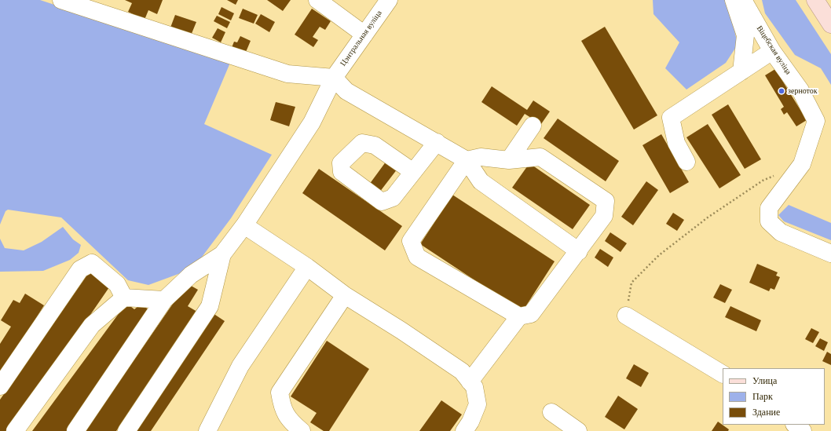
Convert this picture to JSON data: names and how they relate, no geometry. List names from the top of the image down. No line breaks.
{"streets":{"street":["Цэнтральная вуліца","Віцебская вуліца"]},"places":["зерноток"],"legend":["Улица","Парк","Здание"]}
